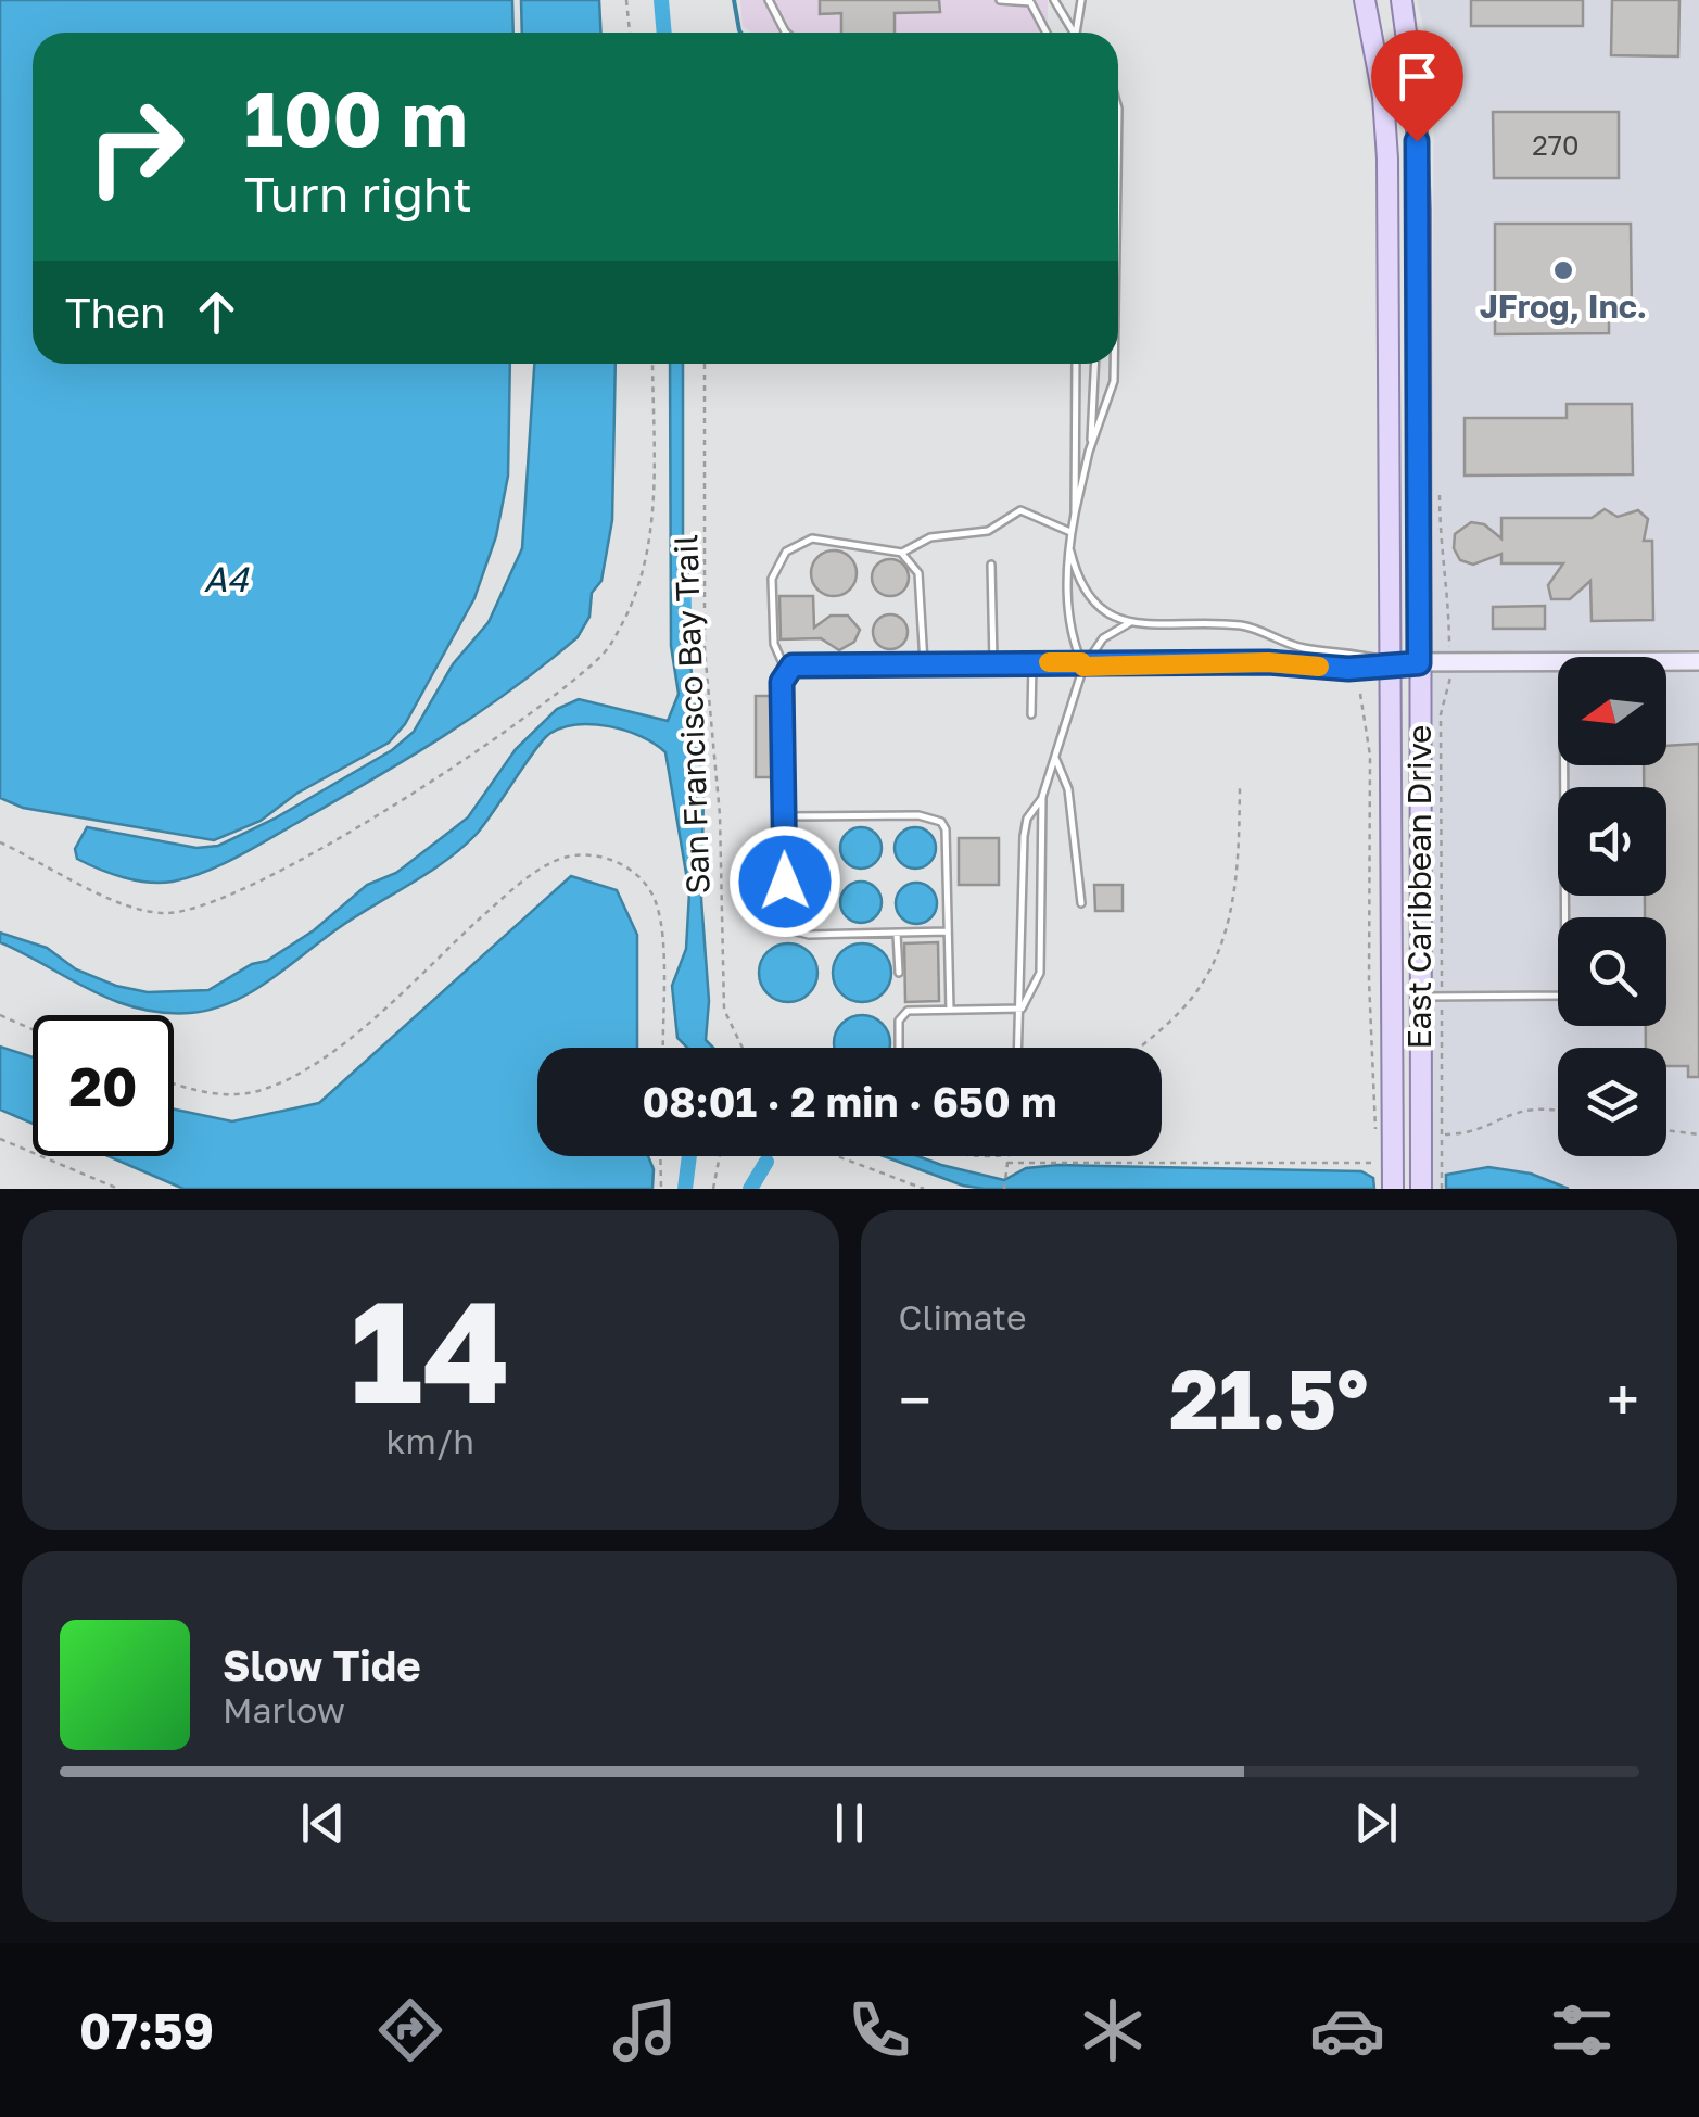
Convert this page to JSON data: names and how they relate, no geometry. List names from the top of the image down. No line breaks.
{"streets":{"main road":["East Caribbean Drive"],"path":["San Francisco Bay Trail"]},"water":["A4"],"places":["JFrog, Inc."],"house_numbers":["270"],"north":"left","page":{"turn":["100 m","Turn right"],"then":"Then","limit":"20","trip":"08:01 · 2 min · 650 m","tile":[["14","km/h"],"Climate"],"heat":["−","21.5°","+"],"song":["Slow Tide","Marlow"],"tabs":"07:59"}}
